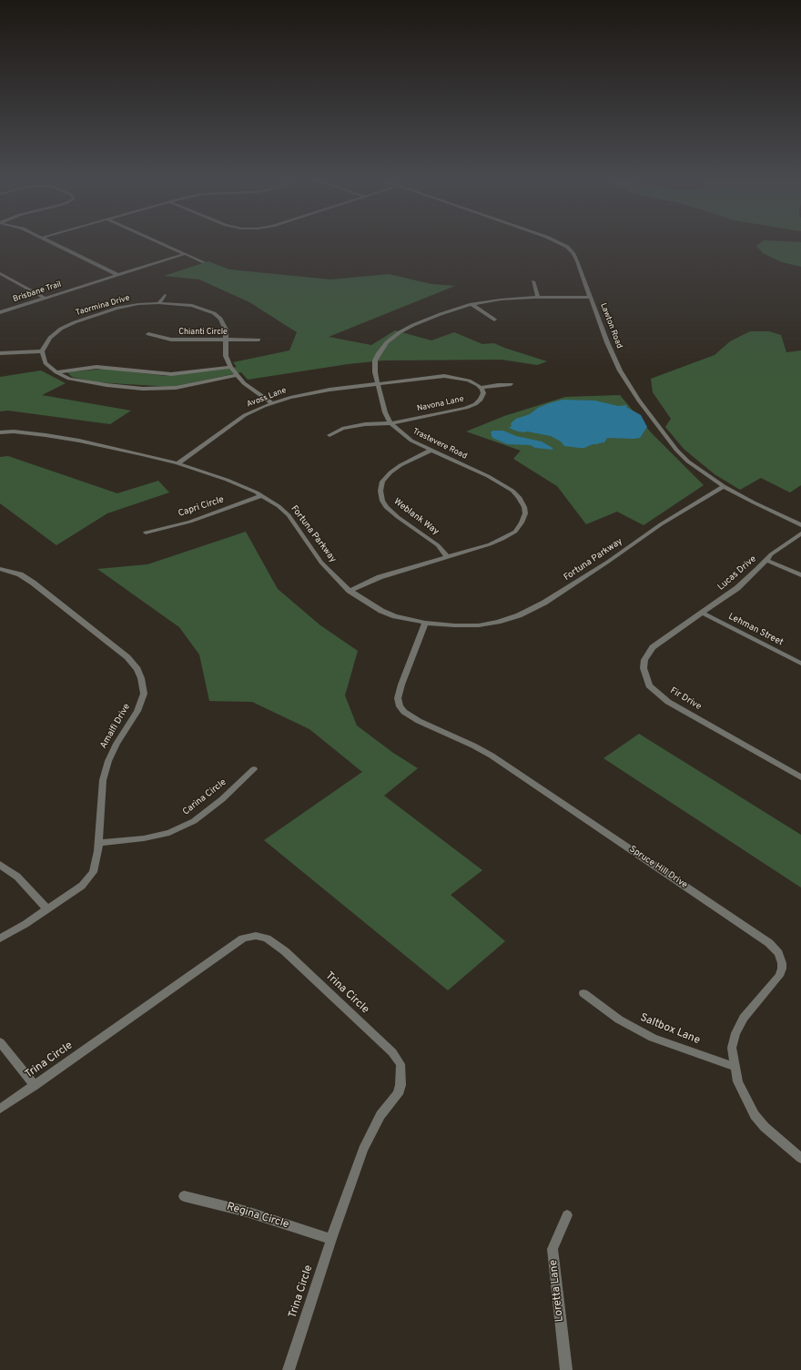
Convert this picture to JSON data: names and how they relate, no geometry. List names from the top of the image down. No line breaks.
{"streets":{"street":["Brisbane Trail","Taormina Drive","Lawton Road","Chianti Circle","Avoss Lane","Navona Lane","Trastevere Road","Capri Circle","Weblank Way","Fortuna Parkway","Lucas Drive","Lehman Street","Fir Drive","Amalfi Drive","Carina Circle","Spruce Hill Drive","Trina Circle","Saltbox Lane","Regina Circle","Loretta Lane"]},"crossings":[["Taormina Drive","Chianti Circle"],["Taormina Drive","Avoss Lane"],["Lawton Road","Trastevere Road"],["Lawton Road","Fortuna Parkway"],["Avoss Lane","Trastevere Road"],["Avoss Lane","Fortuna Parkway"],["Navona Lane","Trastevere Road"],["Trastevere Road","Weblank Way"],["Trastevere Road","Fortuna Parkway"],["Capri Circle","Fortuna Parkway"],["Fortuna Parkway","Spruce Hill Drive"],["Lucas Drive","Lehman Street"],["Lucas Drive","Fir Drive"],["Lehman Street","Fir Drive"],["Amalfi Drive","Carina Circle"],["Spruce Hill Drive","Saltbox Lane"],["Trina Circle","Regina Circle"]]}
